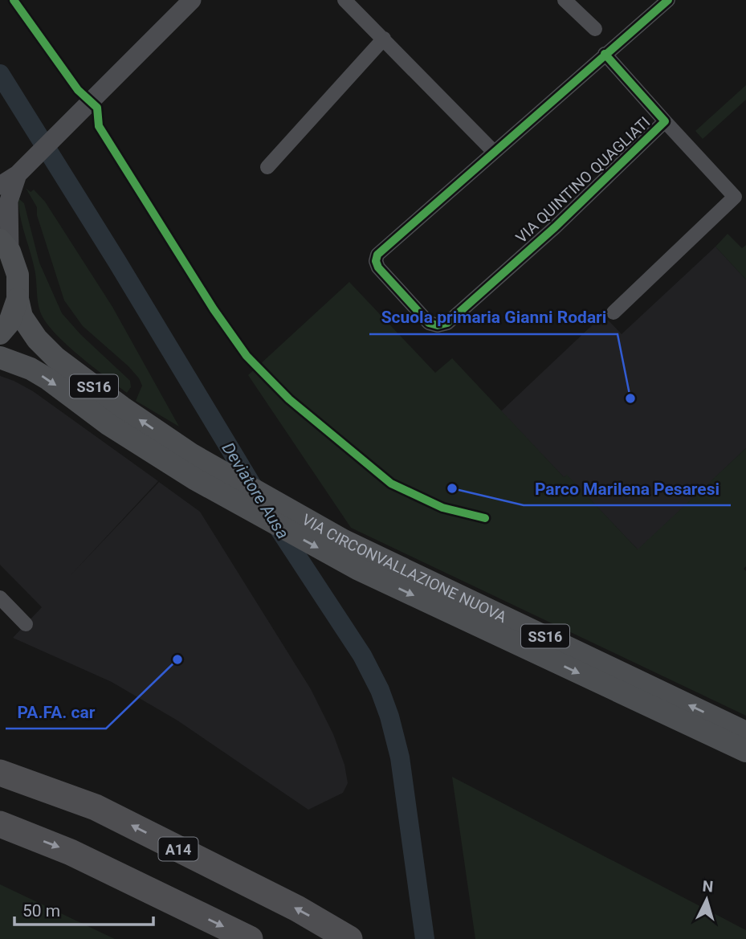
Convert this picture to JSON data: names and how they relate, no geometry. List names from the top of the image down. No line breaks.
{"streets":{"highway":["A14"],"main road":["SS16","VIA CIRCONVALLAZIONE NUOVA"],"street":["VIA QUINTINO QUAGLIATI"]},"water":["Deviatore Ausa"],"places":["Scuola primaria Gianni Rodari","Parco Marilena Pesaresi","PA.FA. car"],"scale_bar":"50 m","north":"top"}
